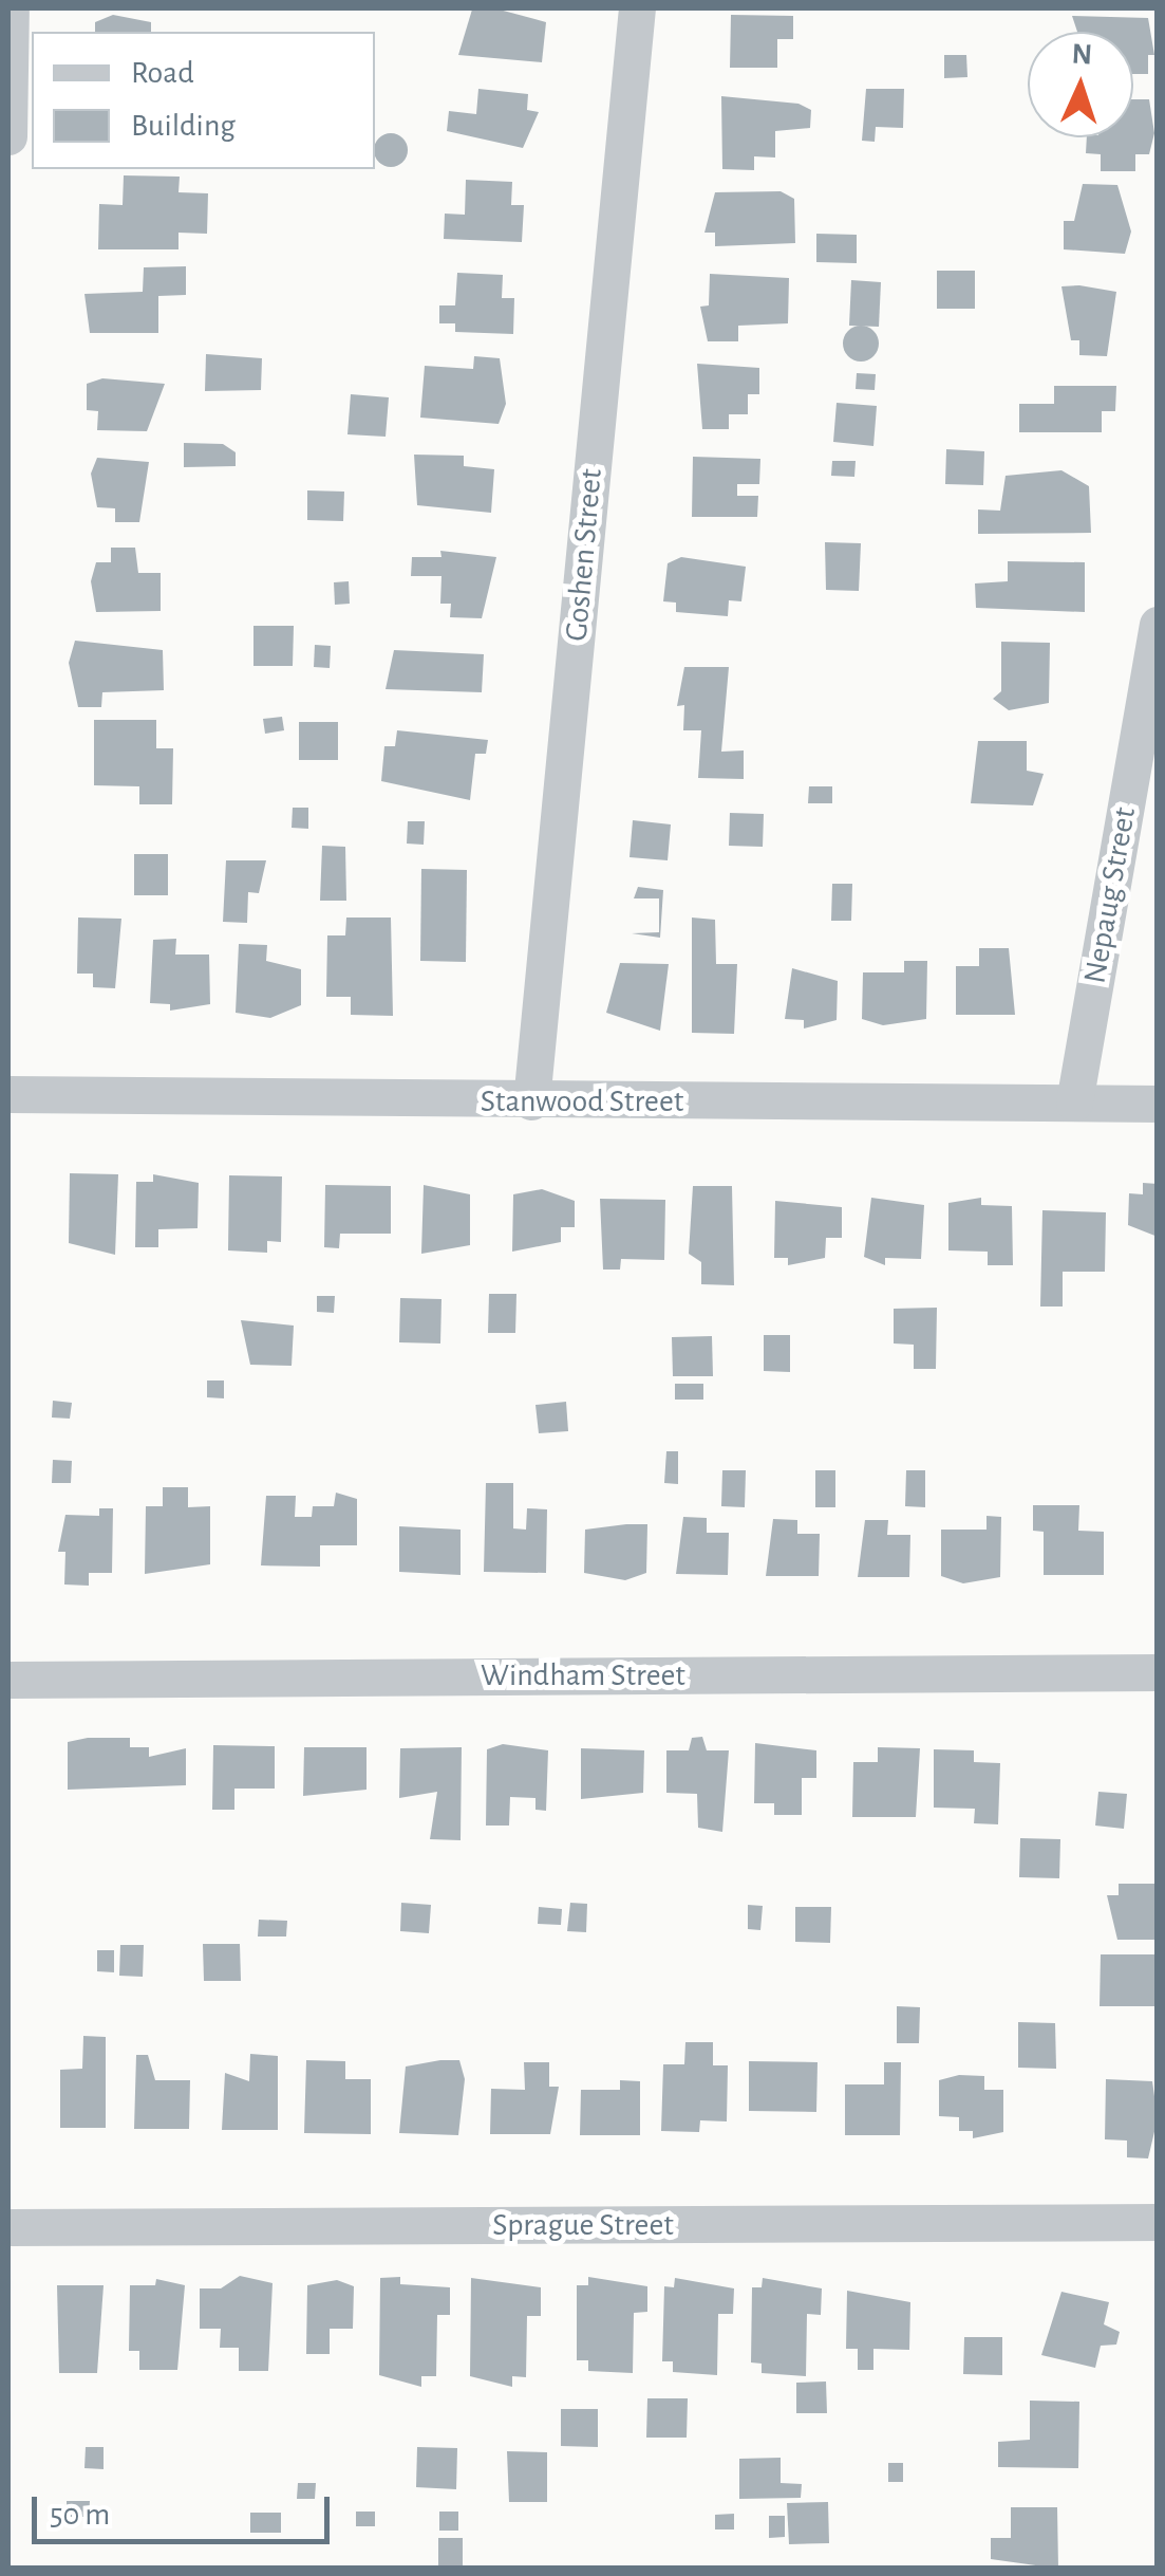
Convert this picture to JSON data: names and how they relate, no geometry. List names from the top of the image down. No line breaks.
{"streets":{"street":["Goshen Street","Nepaug Street","Stanwood Street","Windham Street","Sprague Street"]},"crossings":[["Goshen Street","Stanwood Street"],["Nepaug Street","Stanwood Street"]],"legend":["Road","Building"],"scale_bar":"50 m","north":"top"}
